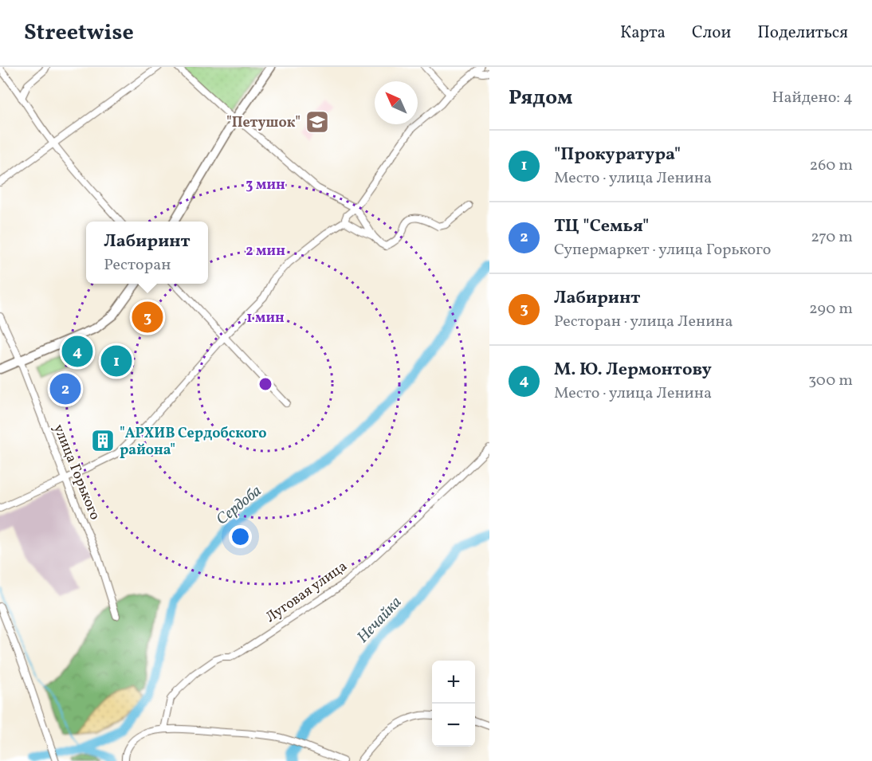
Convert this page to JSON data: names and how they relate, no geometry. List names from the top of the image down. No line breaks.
{"streets":{"street":["улица Горького","Луговая улица"]},"water":["Сердоба","Нечайка"],"places":{"school or university":["\"Петушок\""],"building":["\"АРХИВ Сердобского района\""]},"north":"top left","page":{"header":"Streetwise","nav":["Карта","Слои","Поделиться"],"heading":["Рядом","Найдено: 4"],"list":[{"mark":"1","name":"\"Прокуратура\"","note":"Место · улица Ленина","value":"260 m"},{"mark":"2","name":"ТЦ \"Семья\"","note":"Супермаркет · улица Горького","value":"270 m"},{"mark":"3","name":"Лабиринт","note":"Ресторан · улица Ленина","value":"290 m"},{"mark":"4","name":"М. Ю. Лермонтову","note":"Место · улица Ленина","value":"300 m"}],"popup":["Лабиринт","Ресторан"],"pins":["3","4","1","2"],"map_buttons":["+","−"]},"rings":["3 мин","2 мин","1 мин"]}
